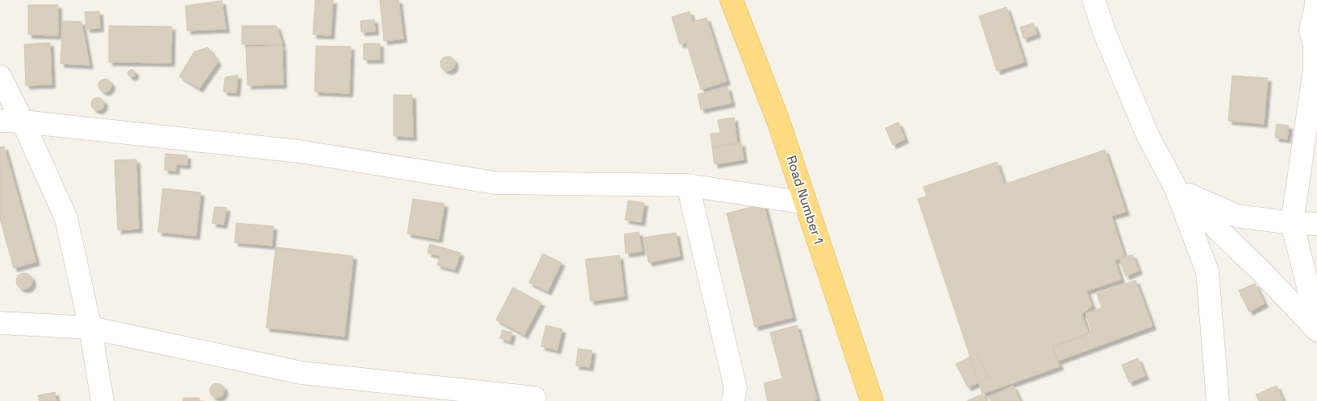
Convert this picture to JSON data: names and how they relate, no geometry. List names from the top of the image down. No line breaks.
{"streets":{"highway":["Road Number 1"]}}
